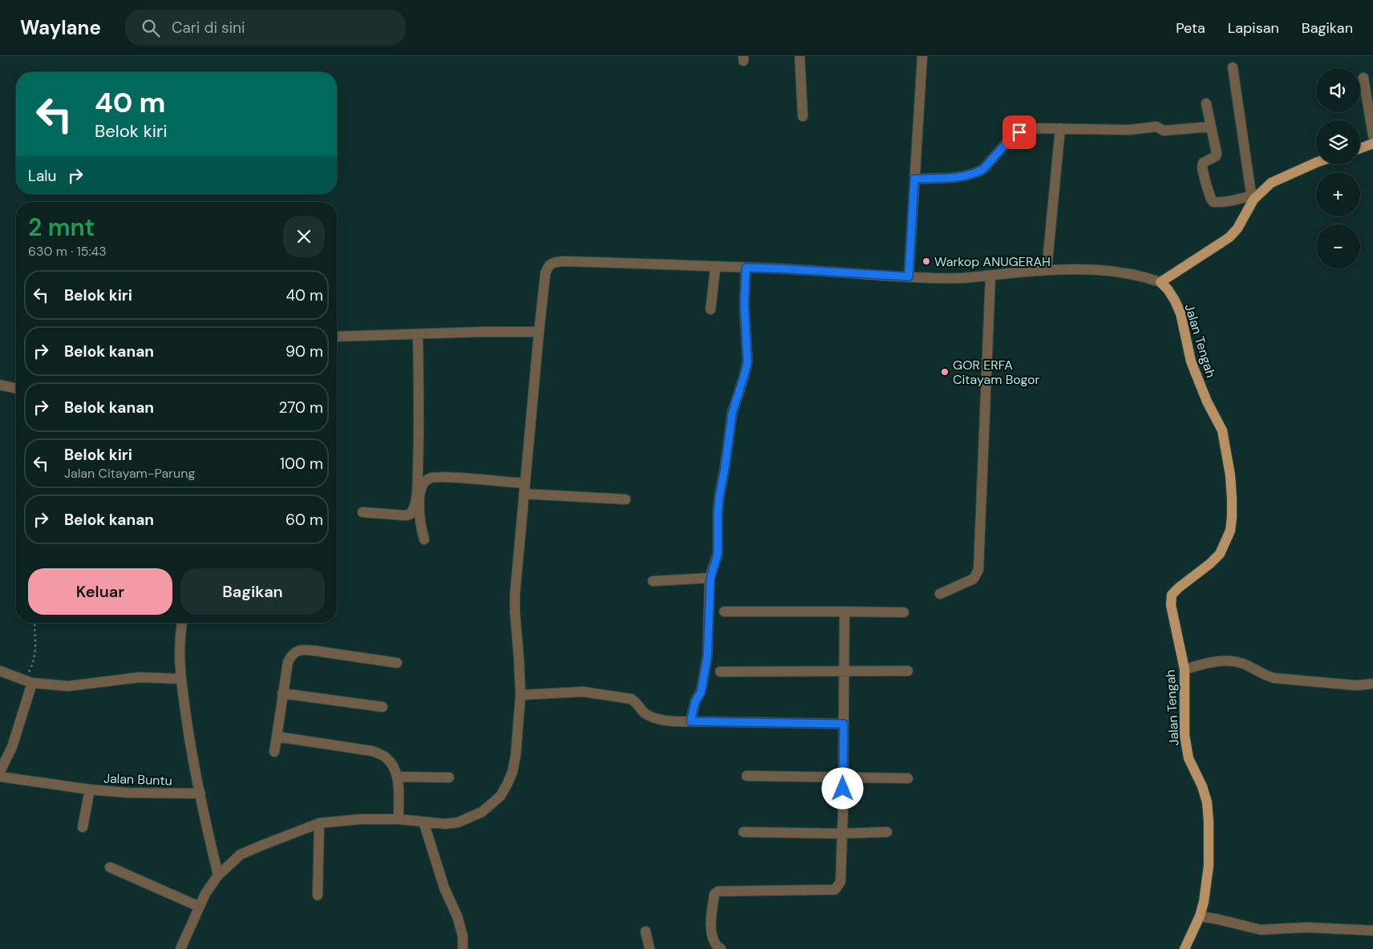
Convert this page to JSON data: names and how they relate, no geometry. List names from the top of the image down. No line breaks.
{"streets":{"main road":["Jalan Tengah"],"street":["Jalan Buntu"]},"places":["Warkop ANUGERAH","GOR ERFA Citayam Bogor"],"page":{"header":"Waylane","search":"Cari di sini","nav":["Peta","Lapisan","Bagikan"],"map_buttons":["+","−"],"turn":["40 m","Belok kiri"],"then":"Lalu","heading":["2 mnt","630 m · 15:43"],"list":[{"name":"Belok kiri","value":"40 m"},{"name":"Belok kanan","value":"90 m"},{"name":"Belok kanan","value":"270 m"},{"name":"Belok kiri","note":"Jalan Citayam-Parung","value":"100 m"},{"name":"Belok kanan","value":"60 m"}],"buttons":["Keluar","Bagikan"]}}
